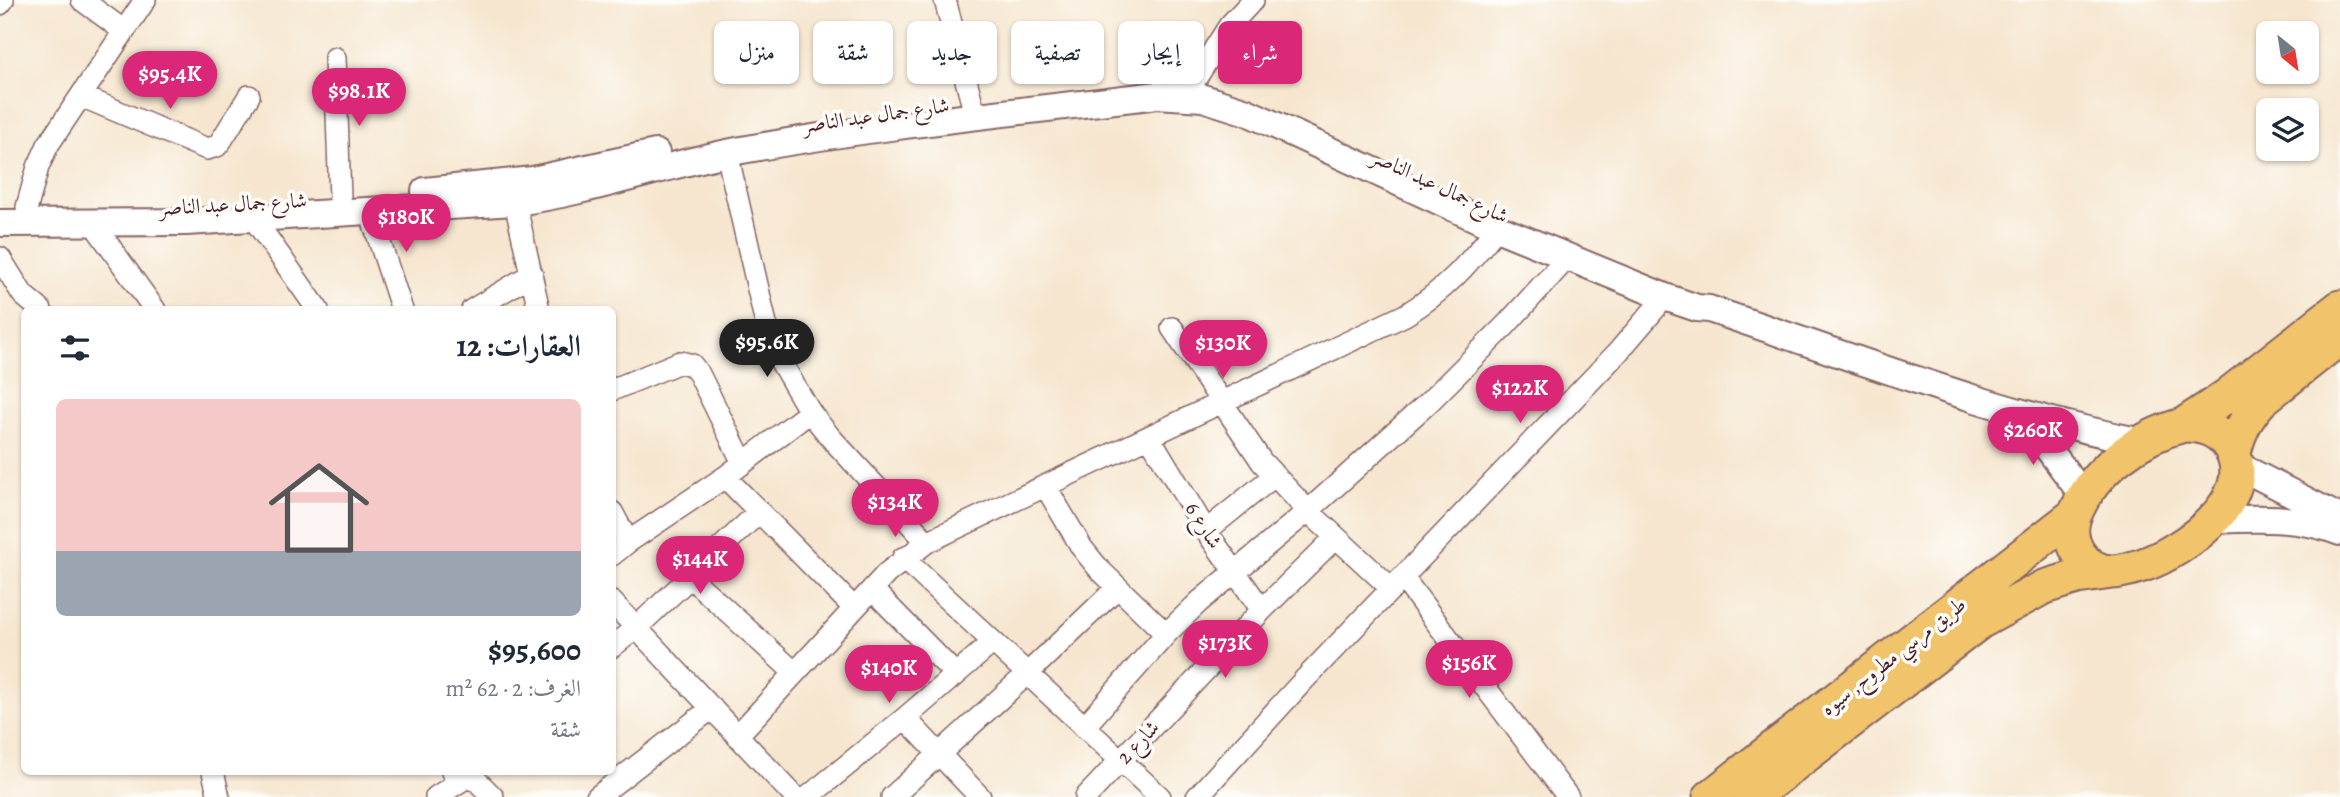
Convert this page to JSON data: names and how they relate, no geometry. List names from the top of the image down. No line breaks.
{"streets":{"main road":["طريق مرسي مطروح, سيوه"],"street":["شارع جمال عبد الناصر","شارع 6","شارع 2"]},"crossings":[["شارع جمال عبد الناصر","طريق مرسي مطروح, سيوه"],["شارع 6","شارع 2"]],"north":"bottom right","page":{"chip":["شراء","إيجار","تصفية","جديد","شقة","منزل"],"price":["$95.4K","$98.1K","$180K","$95.6K","$130K","$122K","$260K","$134K","$144K","$173K","$156K","$140K"],"heading":"العقارات: 12","list":[{"name":"$95,600","note":"الغرف: 2 · 62 m² · شقة"}]}}
